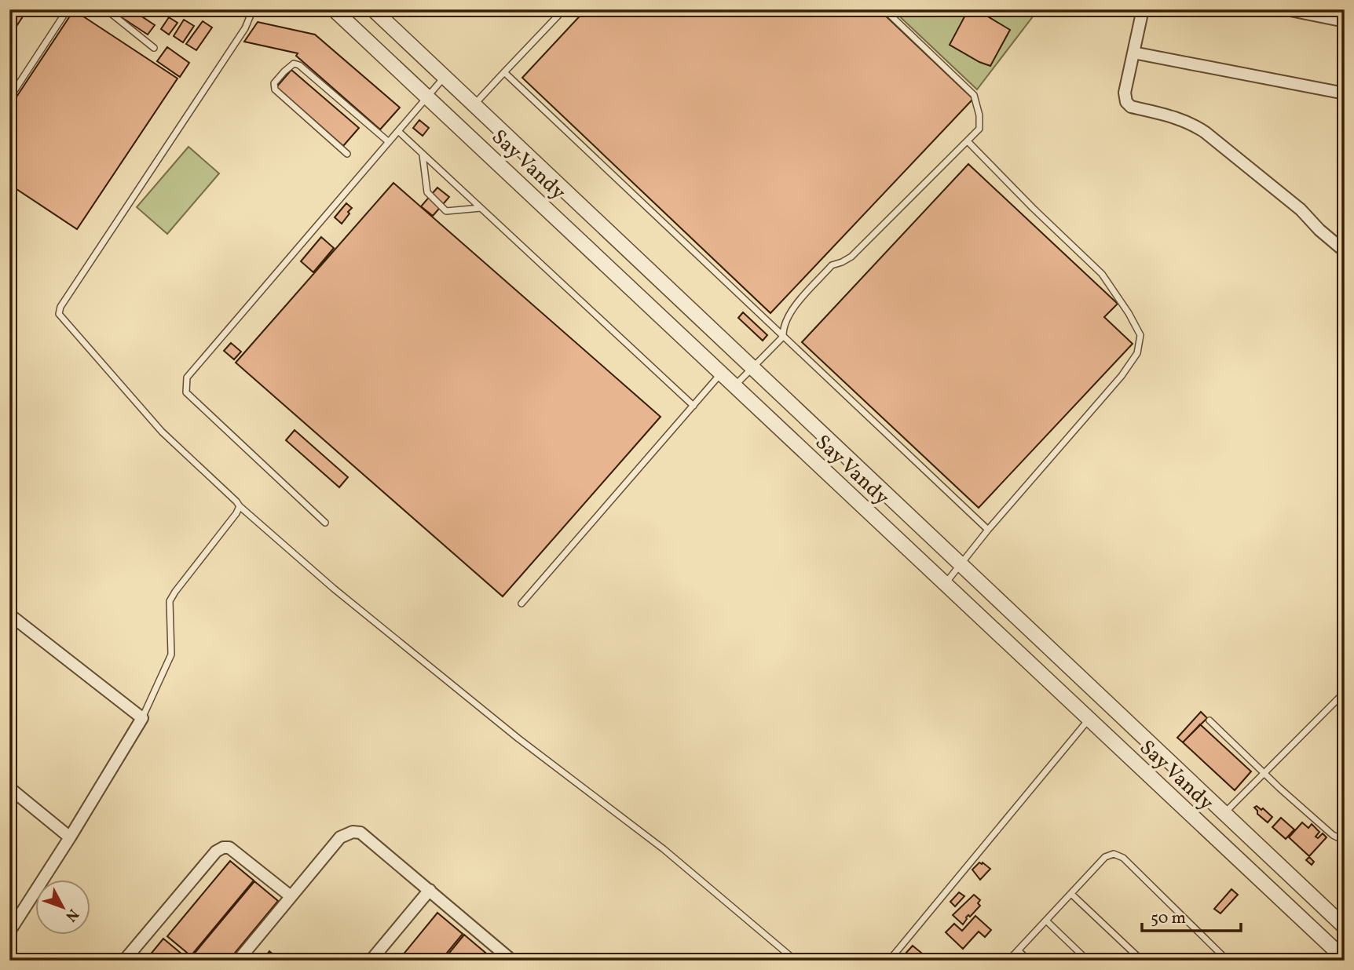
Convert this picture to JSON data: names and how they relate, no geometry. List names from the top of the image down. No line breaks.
{"streets":{"street":["Say Vandy"]},"scale_bar":"50 m","north":"bottom right"}
